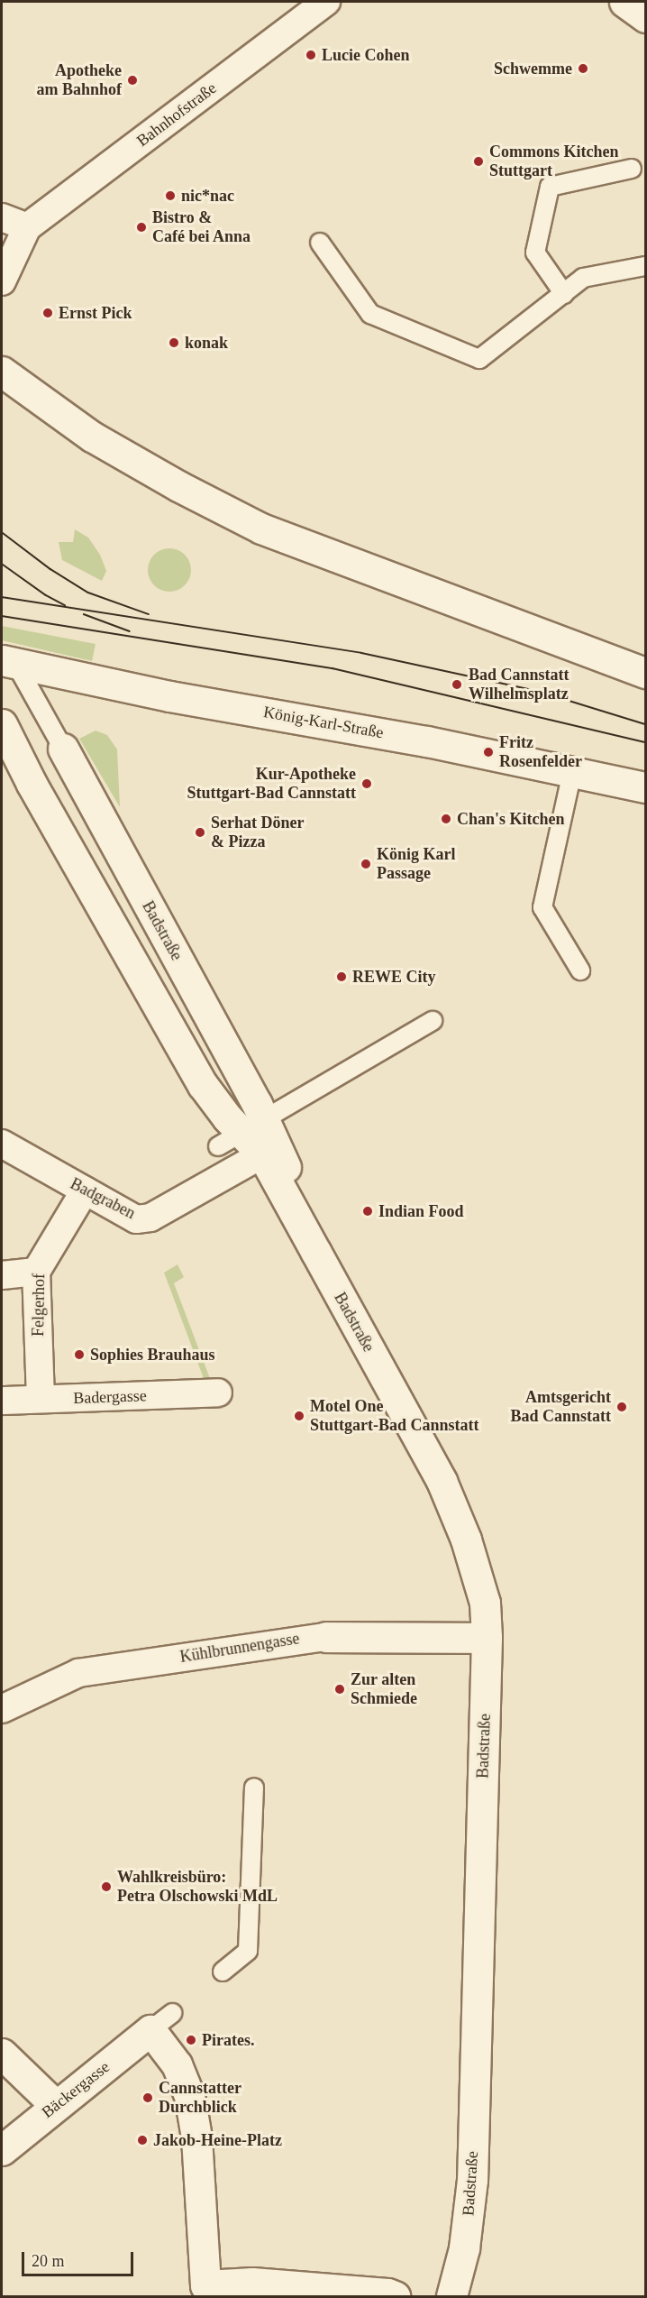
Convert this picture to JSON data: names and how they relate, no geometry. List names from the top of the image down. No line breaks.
{"streets":{"street":["Bahnhofstraße","König-Karl-Straße","Badstraße","Badgraben","Felgerhof","Badergasse","Kühlbrunnengasse","Bäckergasse"]},"crossings":[["König-Karl-Straße","Badstraße"],["Badstraße","Badgraben"],["Badstraße","Kühlbrunnengasse"],["Badgraben","Felgerhof"],["Felgerhof","Badergasse"]],"places":["Lucie Cohen","Schwemme","Apotheke am Bahnhof","Commons Kitchen Stuttgart","nic*nac","Bistro & Café bei Anna","Ernst Pick","konak","Bad Cannstatt Wilhelmsplatz","Fritz Rosenfelder","Kur-Apotheke Stuttgart-Bad Cannstatt","Chan's Kitchen","Serhat Döner & Pizza","König Karl Passage","REWE City","Indian Food","Sophies Brauhaus","Amtsgericht Bad Cannstatt","Motel One Stuttgart-Bad Cannstatt","Zur alten Schmiede","Wahlkreisbüro: Petra Olschowski MdL","Pirates.","Cannstatter Durchblick","Jakob-Heine-Platz"],"scale_bar":"20 m"}
